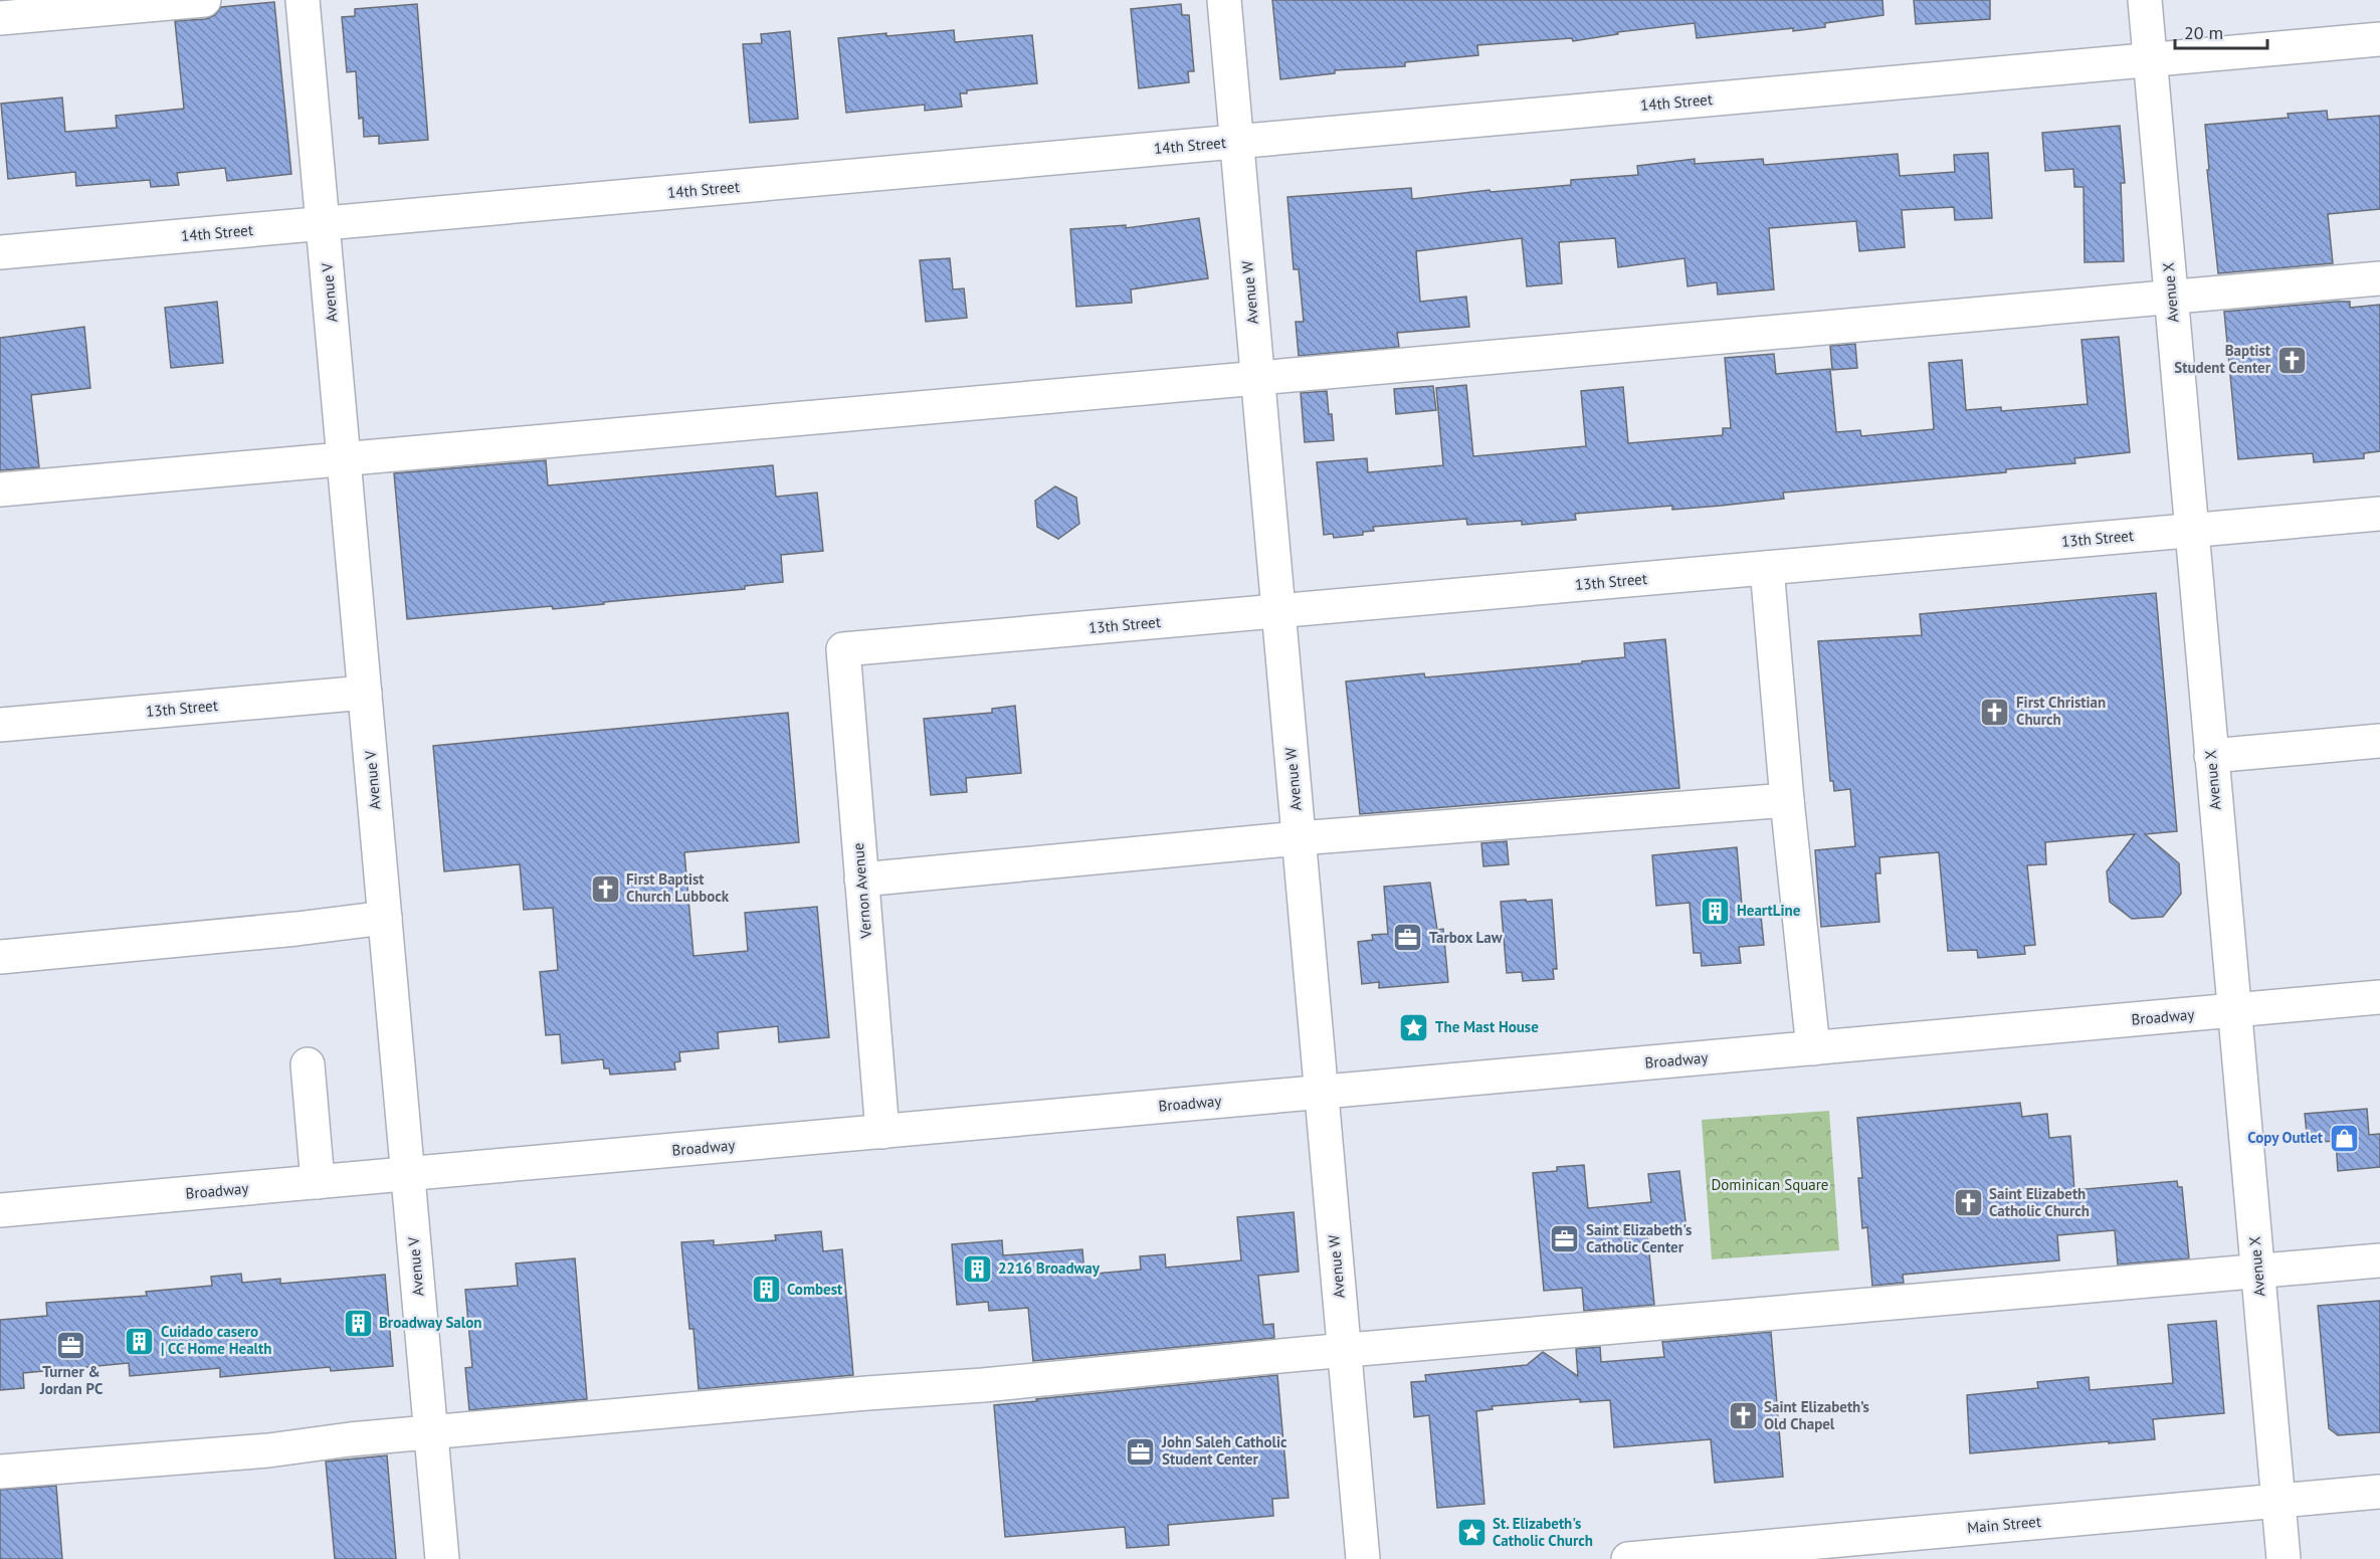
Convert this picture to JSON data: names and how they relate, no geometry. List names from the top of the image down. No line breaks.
{"streets":{"street":["14th Street","Avenue V","Avenue W","Avenue X","13th Street","Vernon Avenue","Broadway","Main Street"]},"crossings":[["14th Street","Avenue V"],["14th Street","Avenue W"],["14th Street","Avenue X"],["Avenue V","13th Street"],["Avenue V","Broadway"],["Avenue W","13th Street"],["Avenue W","Broadway"],["Avenue X","13th Street"],["Avenue X","Broadway"],["Avenue X","Main Street"],["13th Street","Vernon Avenue"],["Vernon Avenue","Broadway"]],"parks":["Dominican Square"],"places":{"church":["Baptist Student Center","First Christian Church","First Baptist Church Lubbock","Saint Elizabeth Catholic Church","Saint Elizabeth’s Old Chapel"],"building":["HeartLine","2216 Broadway","Combest","Broadway Salon","Cuidado casero | CC Home Health"],"office":["Tarbox Law","Saint Elizabeth's Catholic Center","Turner & Jordan PC","John Saleh Catholic Student Center"],"place":["The Mast House","St. Elizabeth's Catholic Church"],"shop":["Copy Outlet"]},"scale_bar":"20 m"}
